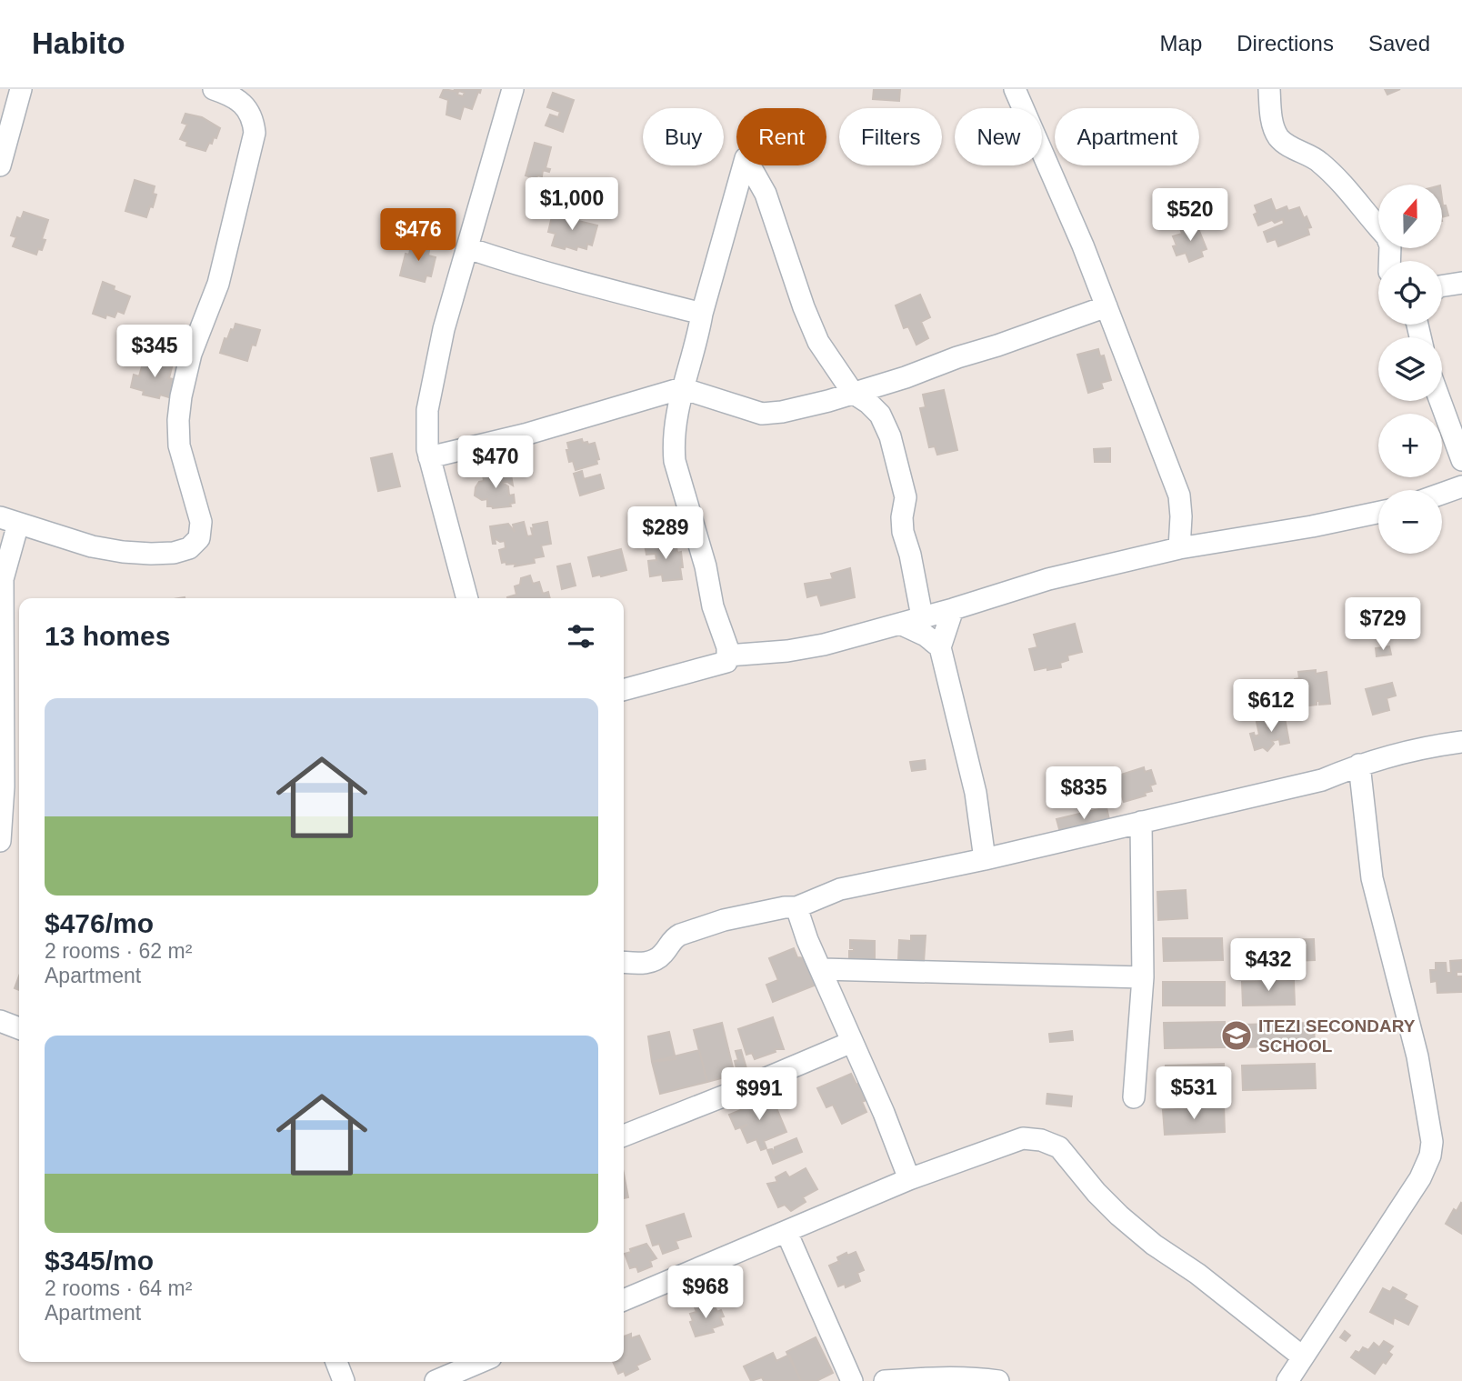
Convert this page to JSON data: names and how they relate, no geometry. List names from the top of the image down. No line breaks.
{"places":{"school or university":["ITEZI SECONDARY SCHOOL"]},"north":"top","page":{"header":"Habito","nav":["Map","Directions","Saved"],"chip":["Buy","Rent","Filters","New","Apartment"],"price":["$1,000","$520","$476","$345","$470","$289","$729","$612","$835","$432","$531","$991","$968"],"map_buttons":["+","−"],"heading":"13 homes","list":[{"name":"$476/mo","note":"2 rooms · 62 m² · Apartment"},{"name":"$345/mo","note":"2 rooms · 64 m² · Apartment"}]}}
